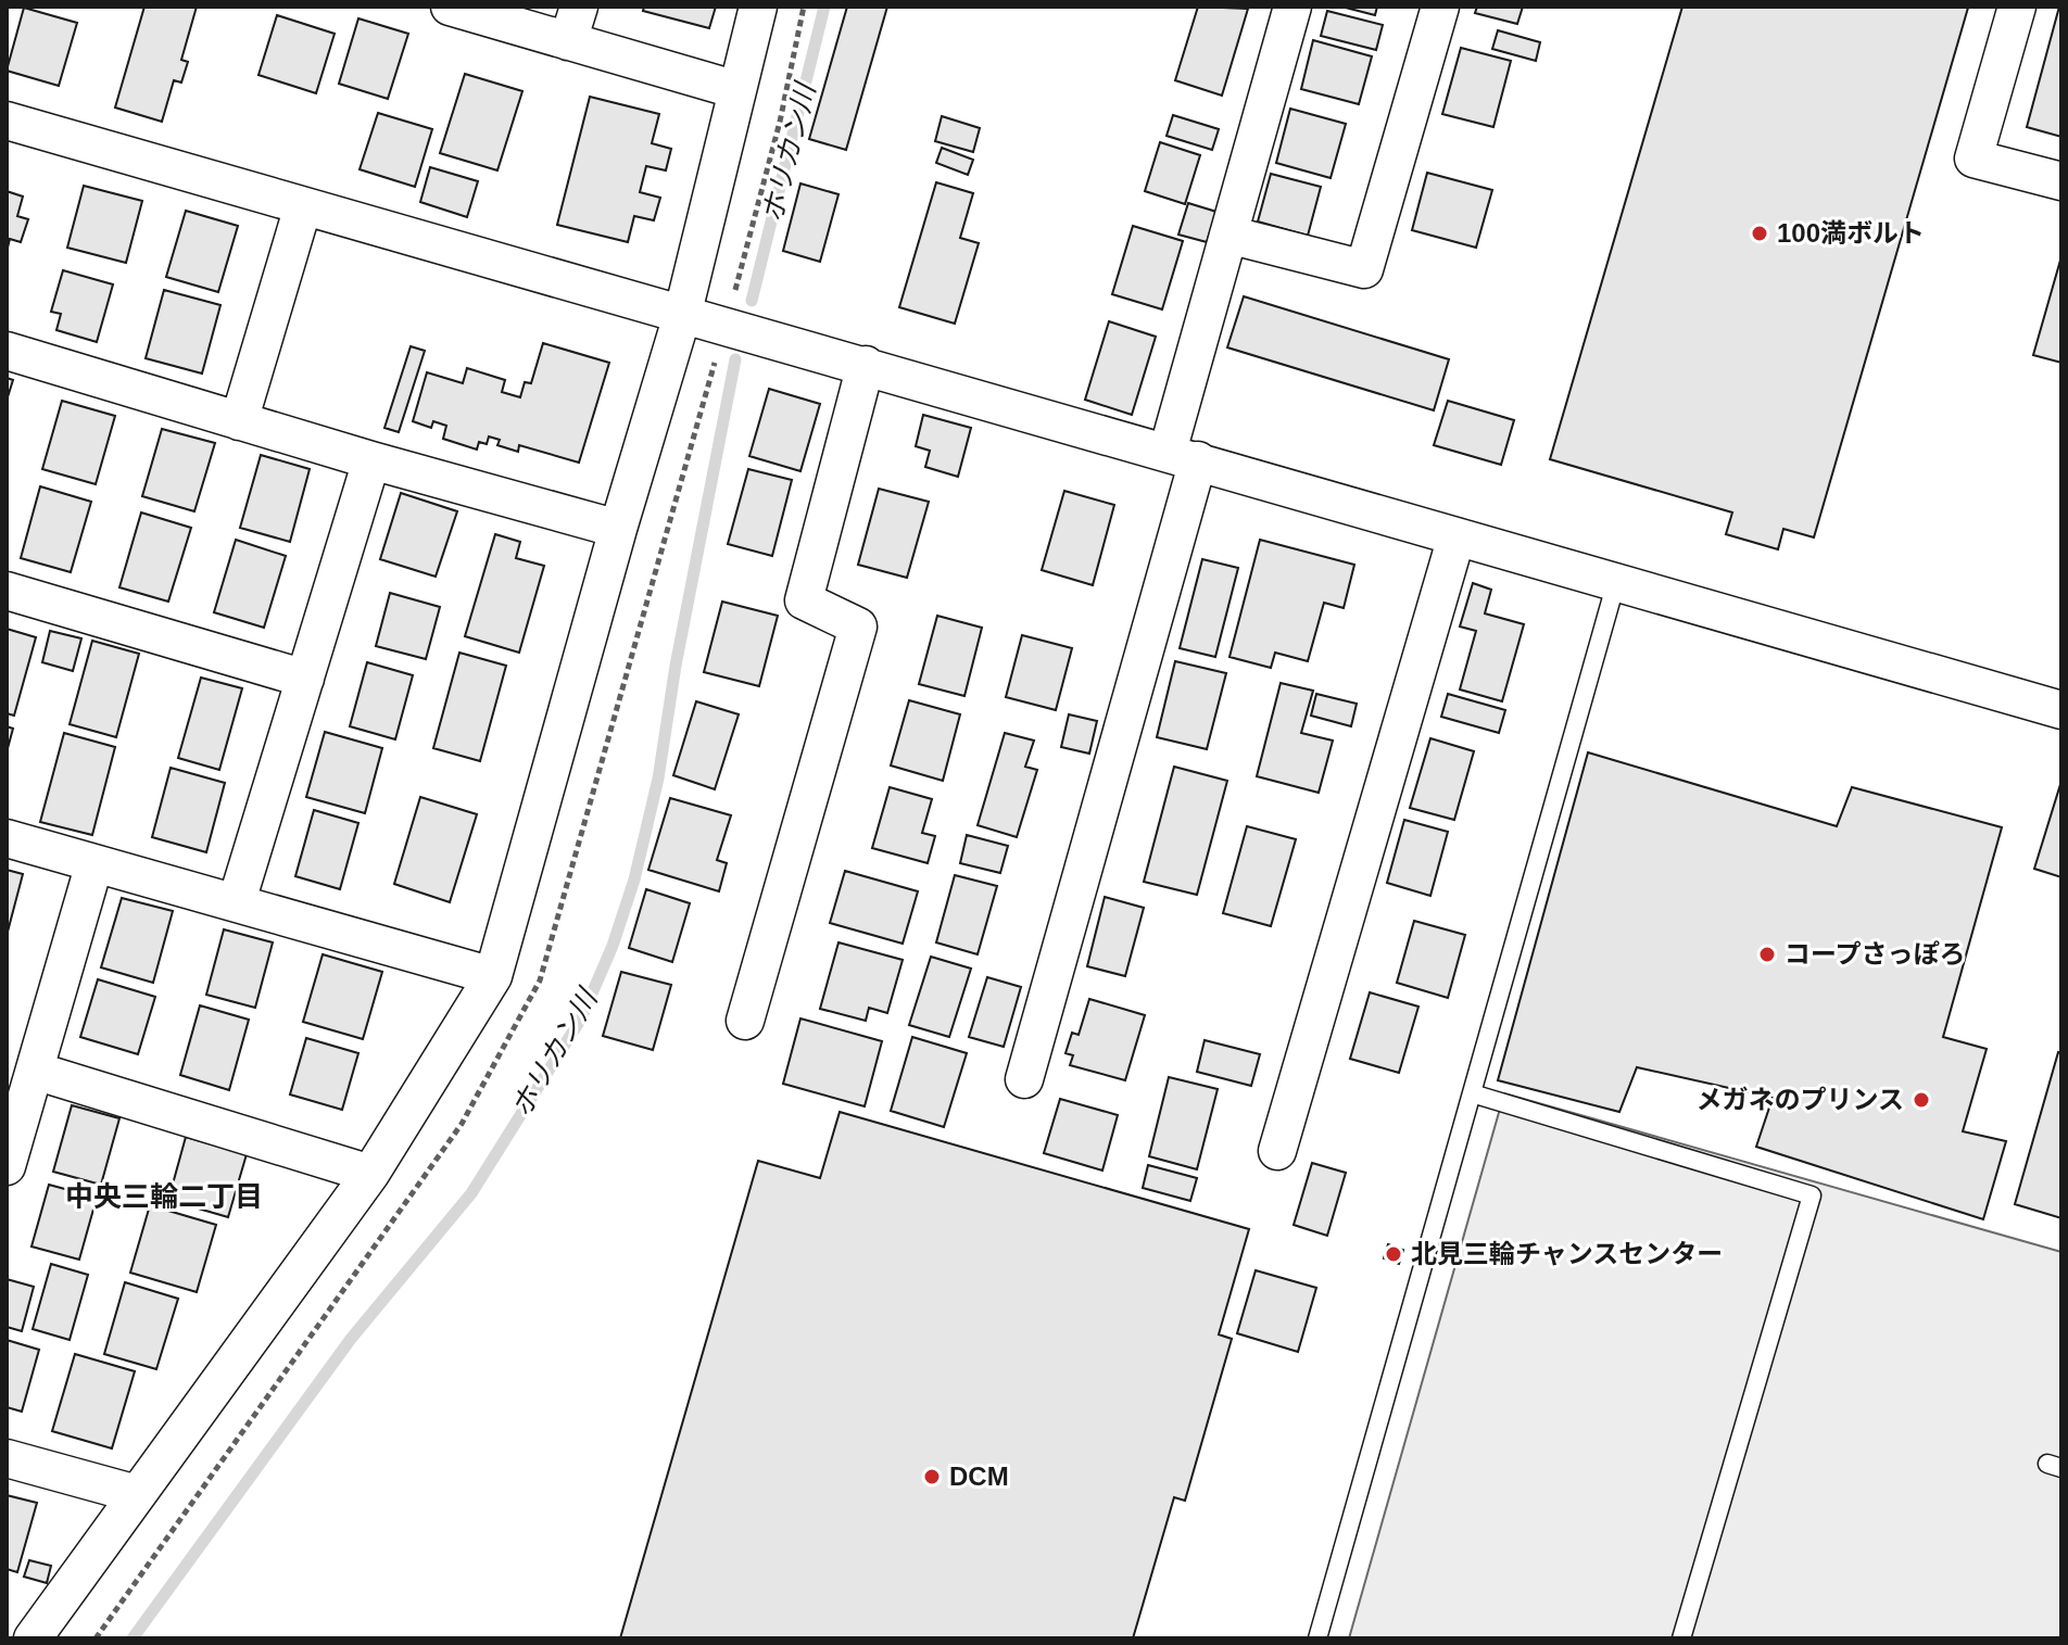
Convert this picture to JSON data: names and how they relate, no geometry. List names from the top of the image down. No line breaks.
{"districts":["中央三輪二丁目"],"water":["ホリカン川"],"places":["100満ボルト","コープさっぽろ","メガネのプリンス","北見三輪チャンスセンター","DCM"]}
